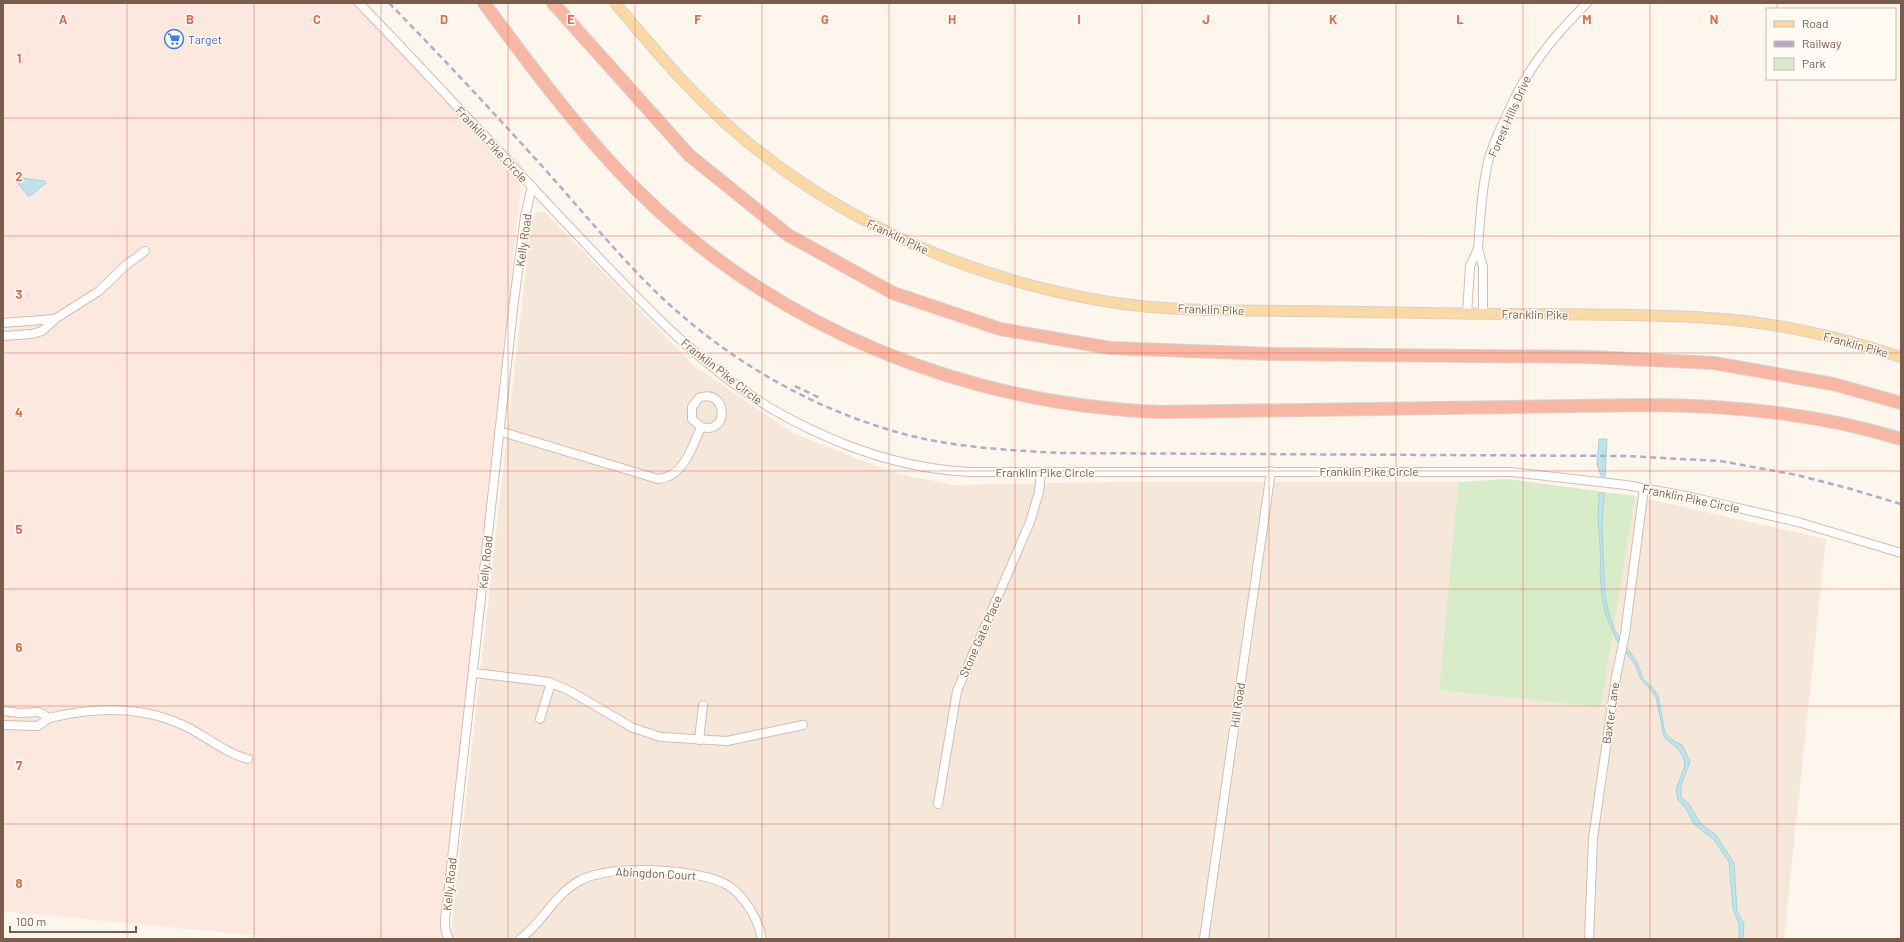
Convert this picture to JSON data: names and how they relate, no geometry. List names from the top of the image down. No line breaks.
{"streets":{"main road":["Franklin Pike"],"street":["Forest Hills Drive","Franklin Pike Circle","Kelly Road","Stone Gate Place","Hill Road","Baxter Lane","Abingdon Court"]},"crossings":[["Forest Hills Drive","Franklin Pike"],["Franklin Pike Circle","Kelly Road"],["Franklin Pike Circle","Stone Gate Place"],["Franklin Pike Circle","Hill Road"],["Franklin Pike Circle","Baxter Lane"]],"places":{"supermarket":["Target"]},"legend":["Road","Railway","Park"],"scale_bar":"100 m","grid":{"columns":["A","B","C","D","E","F","G","H","I","J","K","L","M","N"],"rows":["1","2","3","4","5","6","7","8"]}}
